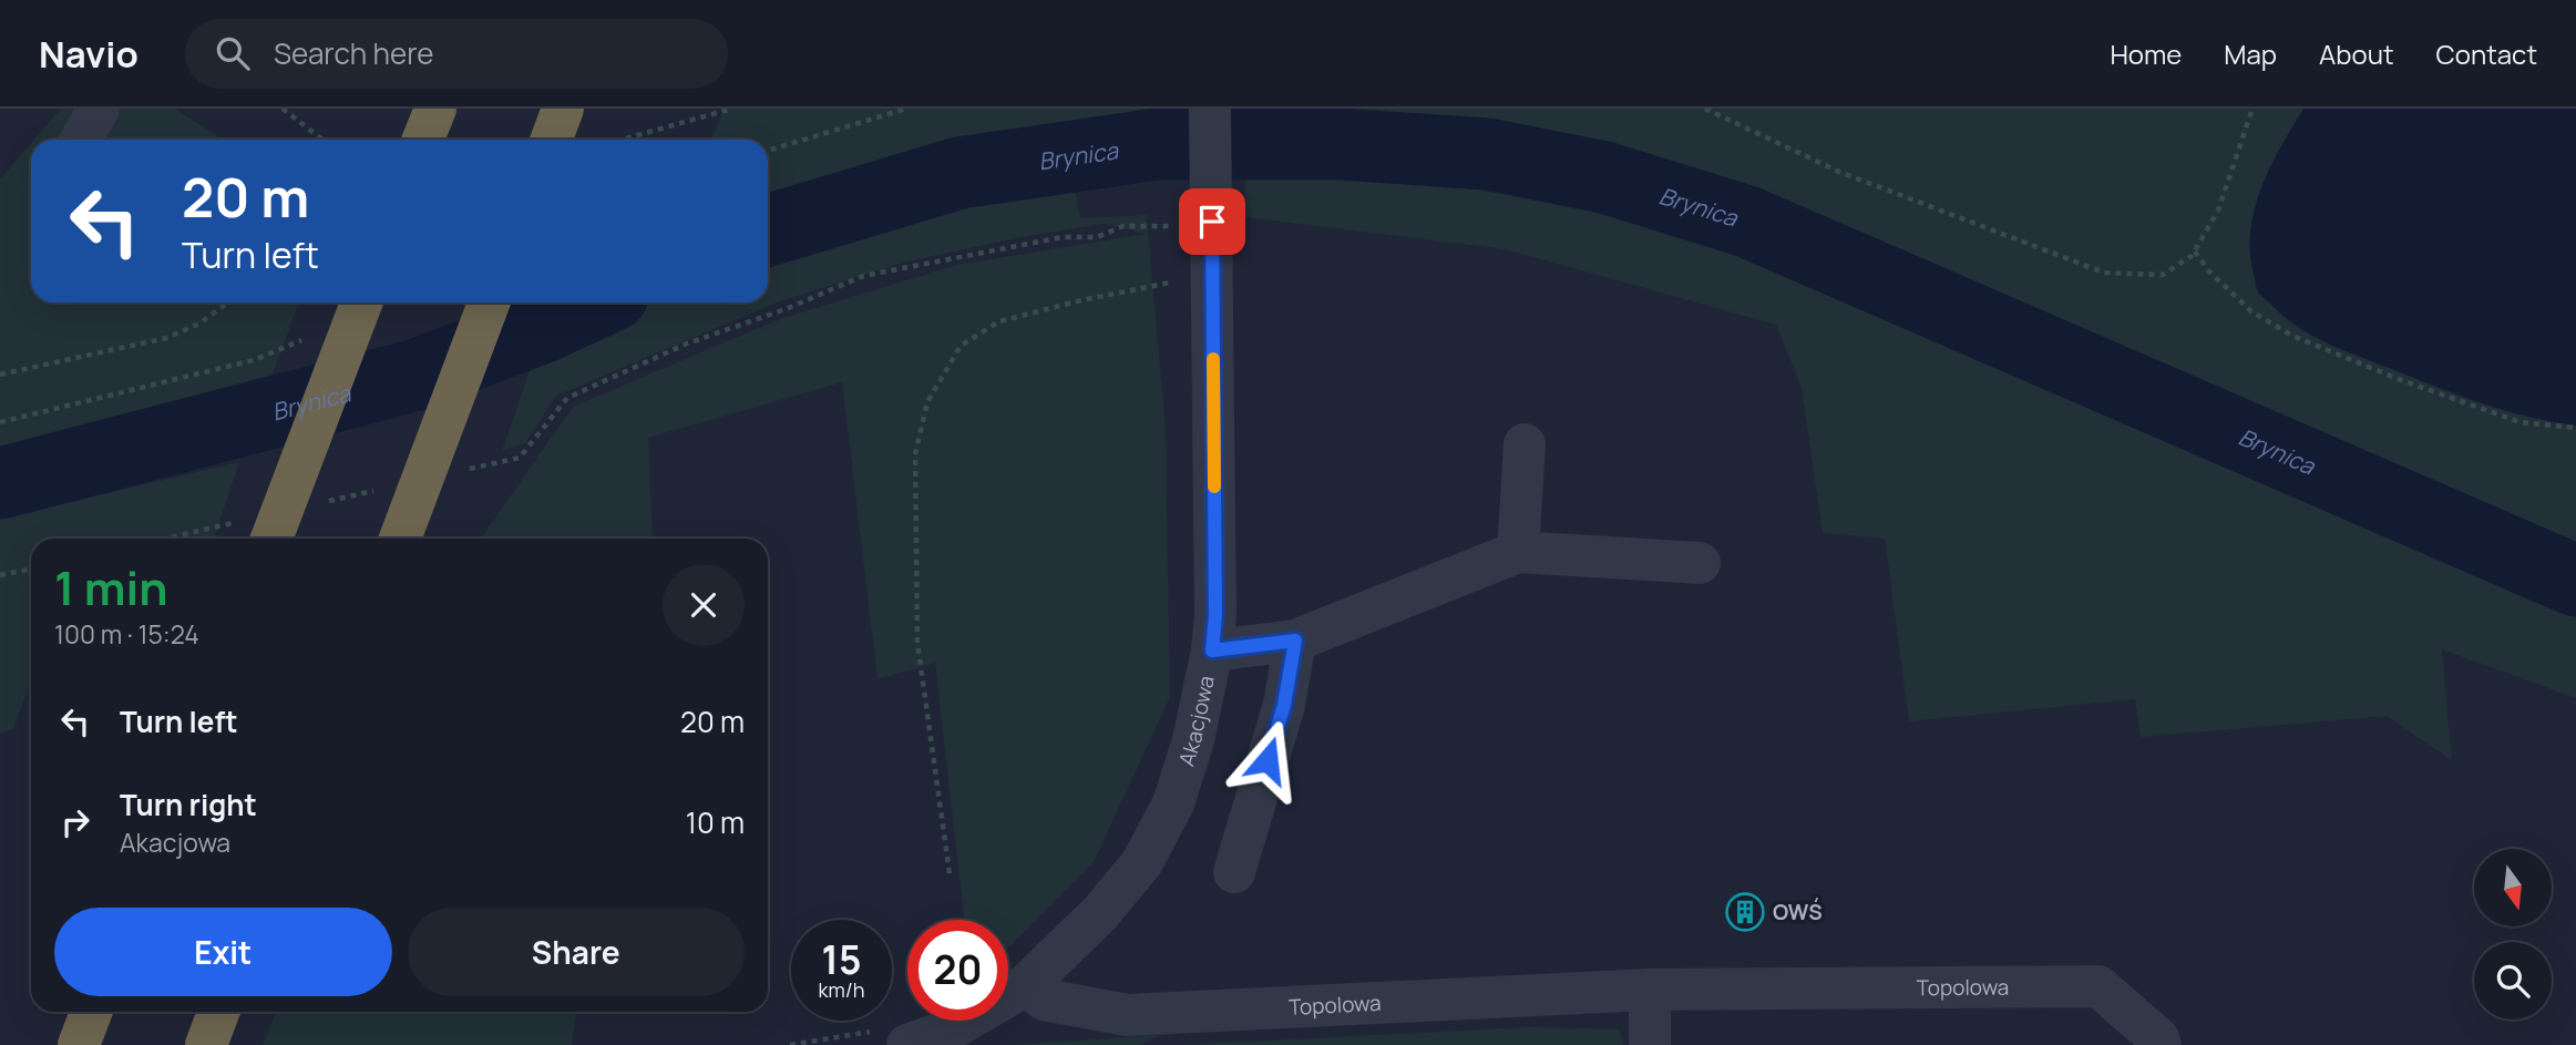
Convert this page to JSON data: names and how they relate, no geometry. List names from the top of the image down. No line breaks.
{"streets":{"street":["Akacjowa","Topolowa"]},"crossings":[["Akacjowa","Topolowa"]],"water":["Brynica"],"places":{"building":["OWŚ"]},"north":"bottom","page":{"header":"Navio","search":"Search here","nav":["Home","Map","About","Contact"],"turn":["20 m","Turn left"],"heading":["1 min","100 m · 15:24"],"list":[{"name":"Turn left","value":"20 m"},{"name":"Turn right","note":"Akacjowa","value":"10 m"}],"buttons":["Exit","Share"],"speed":"15 km/h","limit":"20"}}
